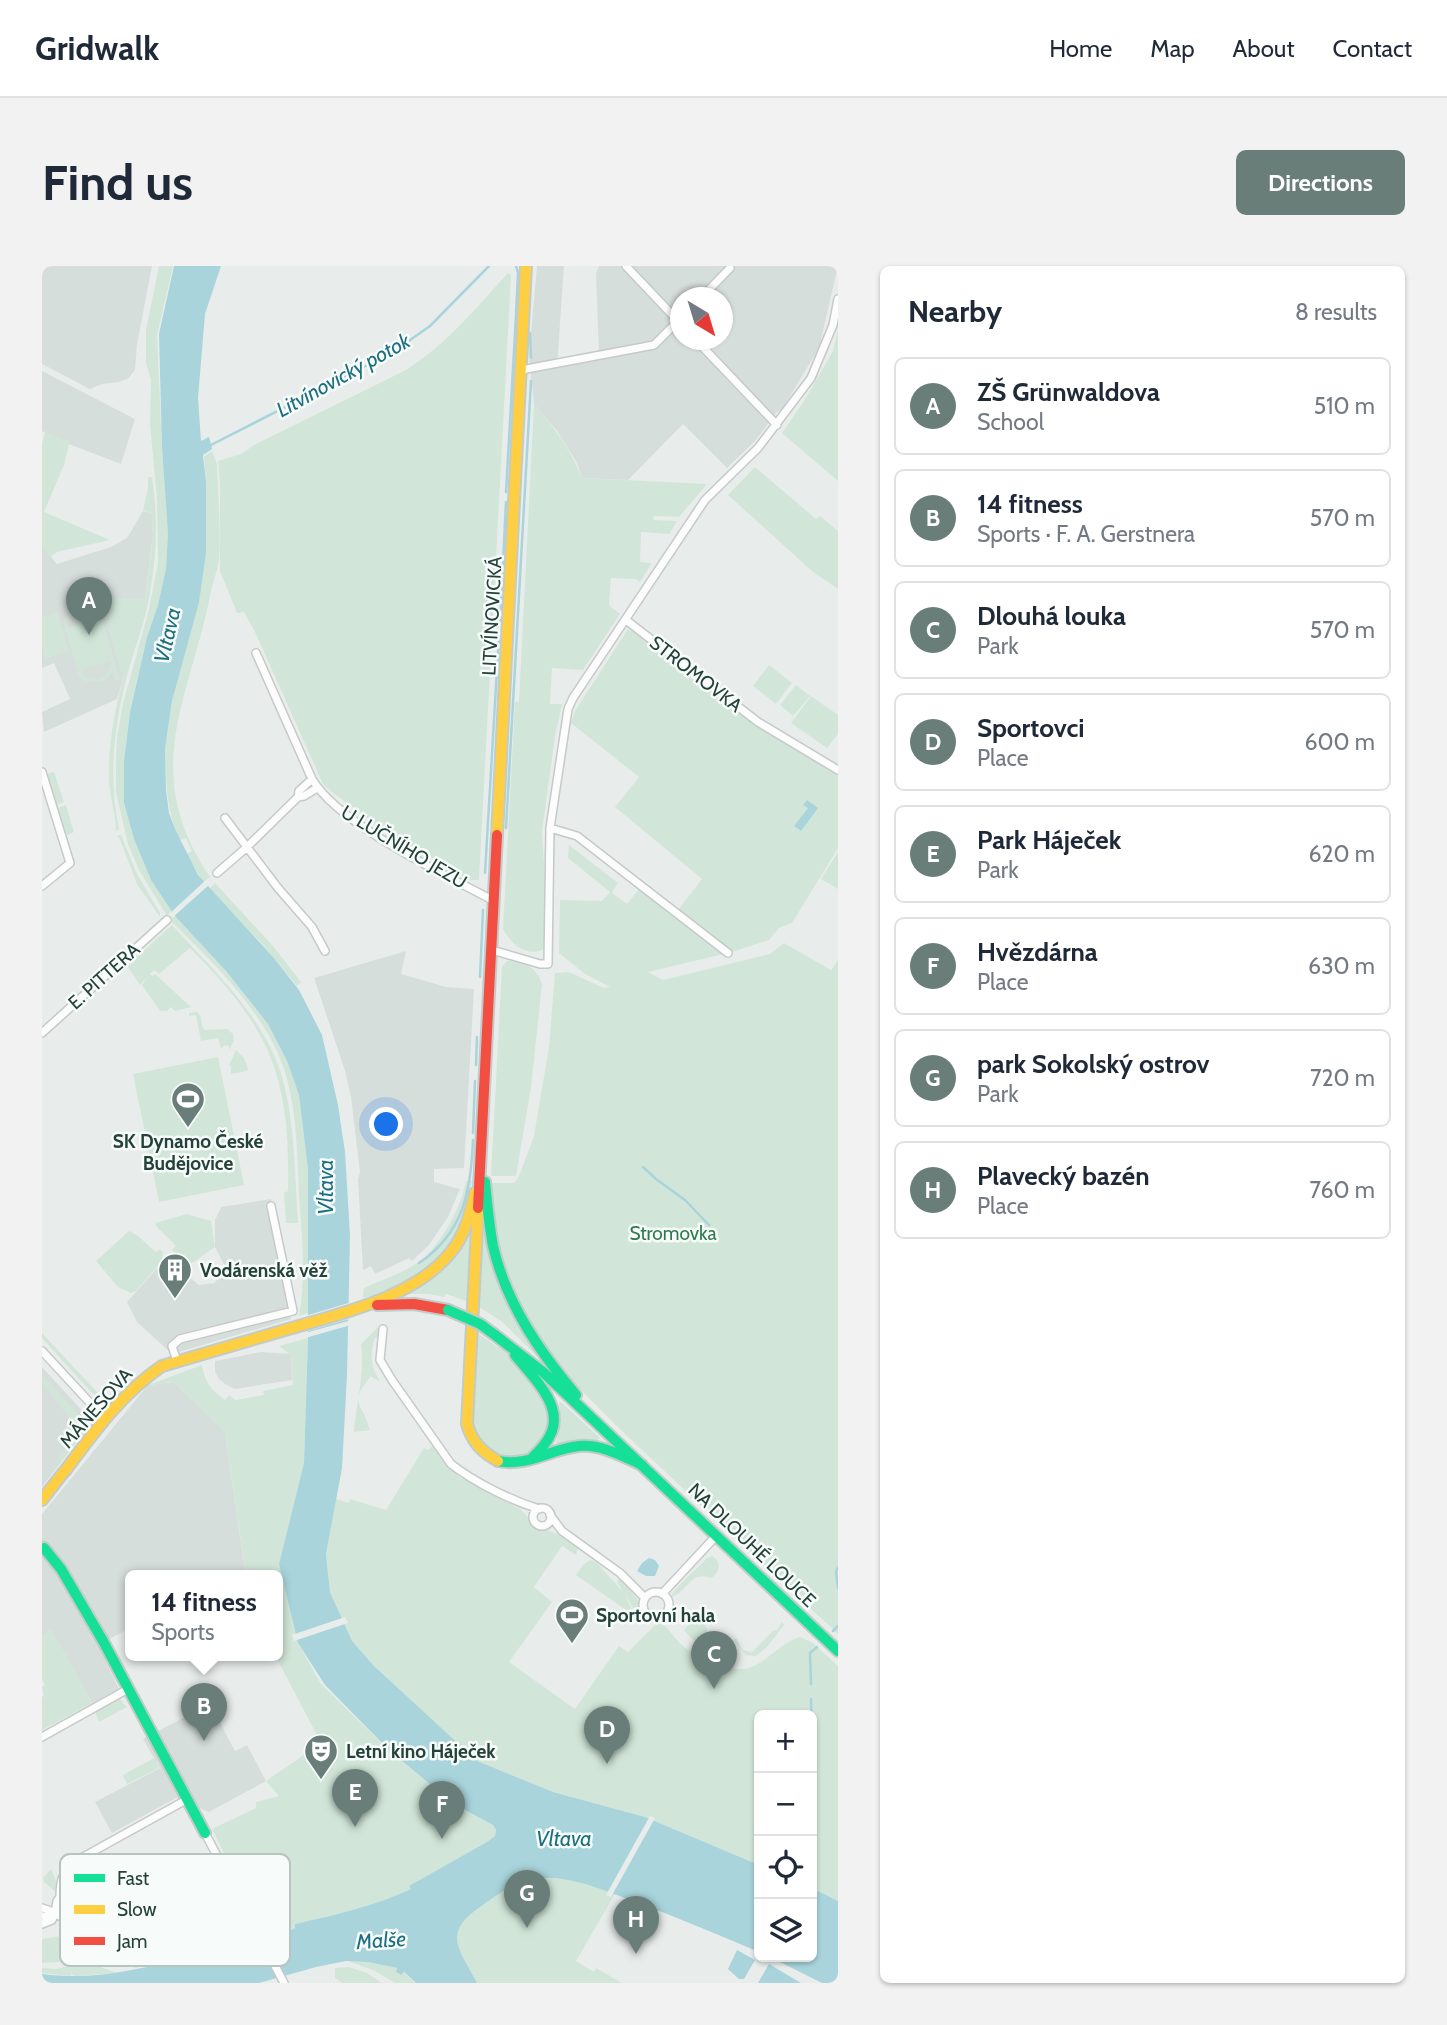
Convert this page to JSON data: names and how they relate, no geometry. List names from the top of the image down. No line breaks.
{"streets":{"main road":["LITVÍNOVICKÁ","MÁNESOVA","NA DLOUHÉ LOUCE"],"street":["STROMOVKA","U LUČNÍHO JEZU","E. PITTERA"]},"crossings":[["LITVÍNOVICKÁ","U LUČNÍHO JEZU"]],"water":["Litvínovický potok","Vltava","Malše"],"parks":["Stromovka"],"places":{"sports":["SK Dynamo České Budějovice","Sportovní hala"],"building":["Vodárenská věž"],"theatre":["Letní kino Háječek"]},"legend":["Fast","Slow","Jam"],"north":"bottom right","page":{"header":"Gridwalk","nav":["Home","Map","About","Contact"],"buttons":"Directions","title":"Find us","heading":["Nearby","8 results"],"list":[{"mark":"A","name":"ZŠ Grünwaldova","note":"School","value":"510 m"},{"mark":"B","name":"14 fitness","note":"Sports · F. A. Gerstnera","value":"570 m"},{"mark":"C","name":"Dlouhá louka","note":"Park","value":"570 m"},{"mark":"D","name":"Sportovci","note":"Place","value":"600 m"},{"mark":"E","name":"Park Háječek","note":"Park","value":"620 m"},{"mark":"F","name":"Hvězdárna","note":"Place","value":"630 m"},{"mark":"G","name":"park Sokolský ostrov","note":"Park","value":"720 m"},{"mark":"H","name":"Plavecký bazén","note":"Place","value":"760 m"}],"pins":["A","C","B","D","E","F","G","H"],"popup":["14 fitness","Sports"],"map_buttons":["+","−"]}}
